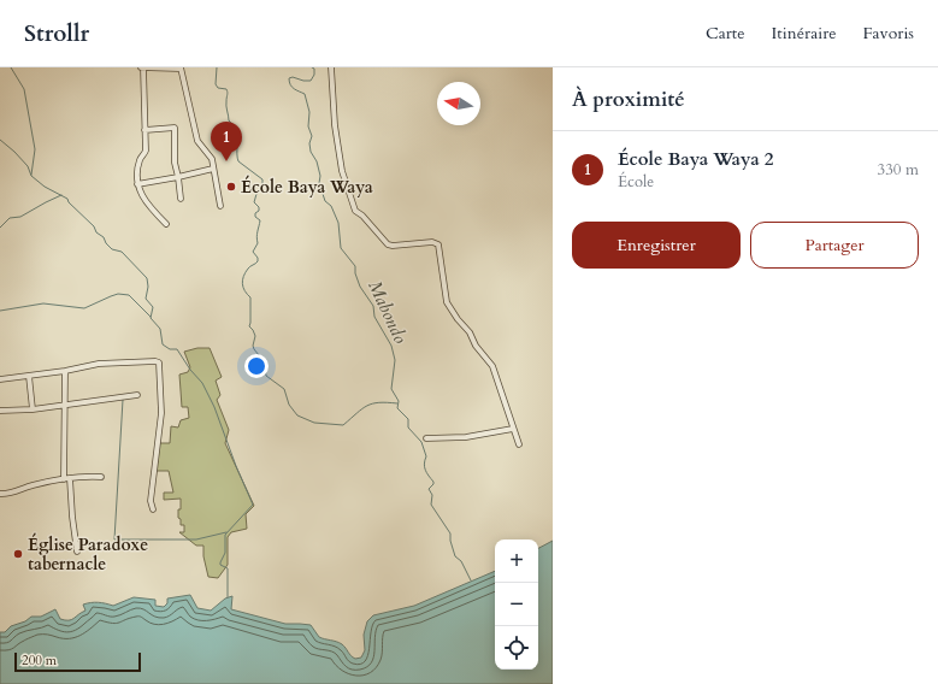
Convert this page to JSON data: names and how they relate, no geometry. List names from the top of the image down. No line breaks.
{"water":["Mabondo"],"places":["École Baya Waya","Église Paradoxe tabernacle"],"scale_bar":"200 m","north":"left","page":{"header":"Strollr","nav":["Carte","Itinéraire","Favoris"],"heading":"À proximité","pins":"1","list":[{"mark":"1","name":"École Baya Waya 2","note":"École","value":"330 m"}],"buttons":["Enregistrer","Partager"],"map_buttons":["+","−"],"scale":"200 m"}}
